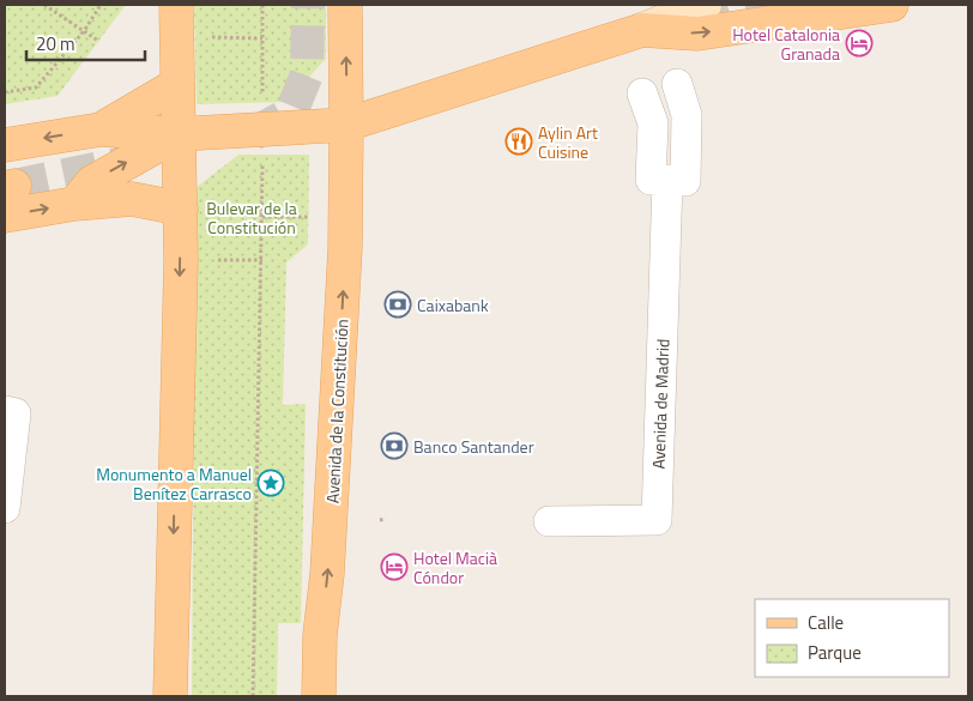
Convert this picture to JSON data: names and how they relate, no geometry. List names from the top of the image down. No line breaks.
{"streets":{"main road":["Avenida de la Constitución"],"street":["Avenida de Madrid"]},"parks":["Bulevar de la Constitución"],"places":{"hotel":["Hotel Catalonia Granada","Hotel Macià Cóndor"],"restaurant":["Aylin Art Cuisine"],"bank":["Caixabank","Banco Santander"],"place":["Monumento a Manuel Benítez Carrasco"]},"legend":["Calle","Parque"],"scale_bar":"20 m"}
